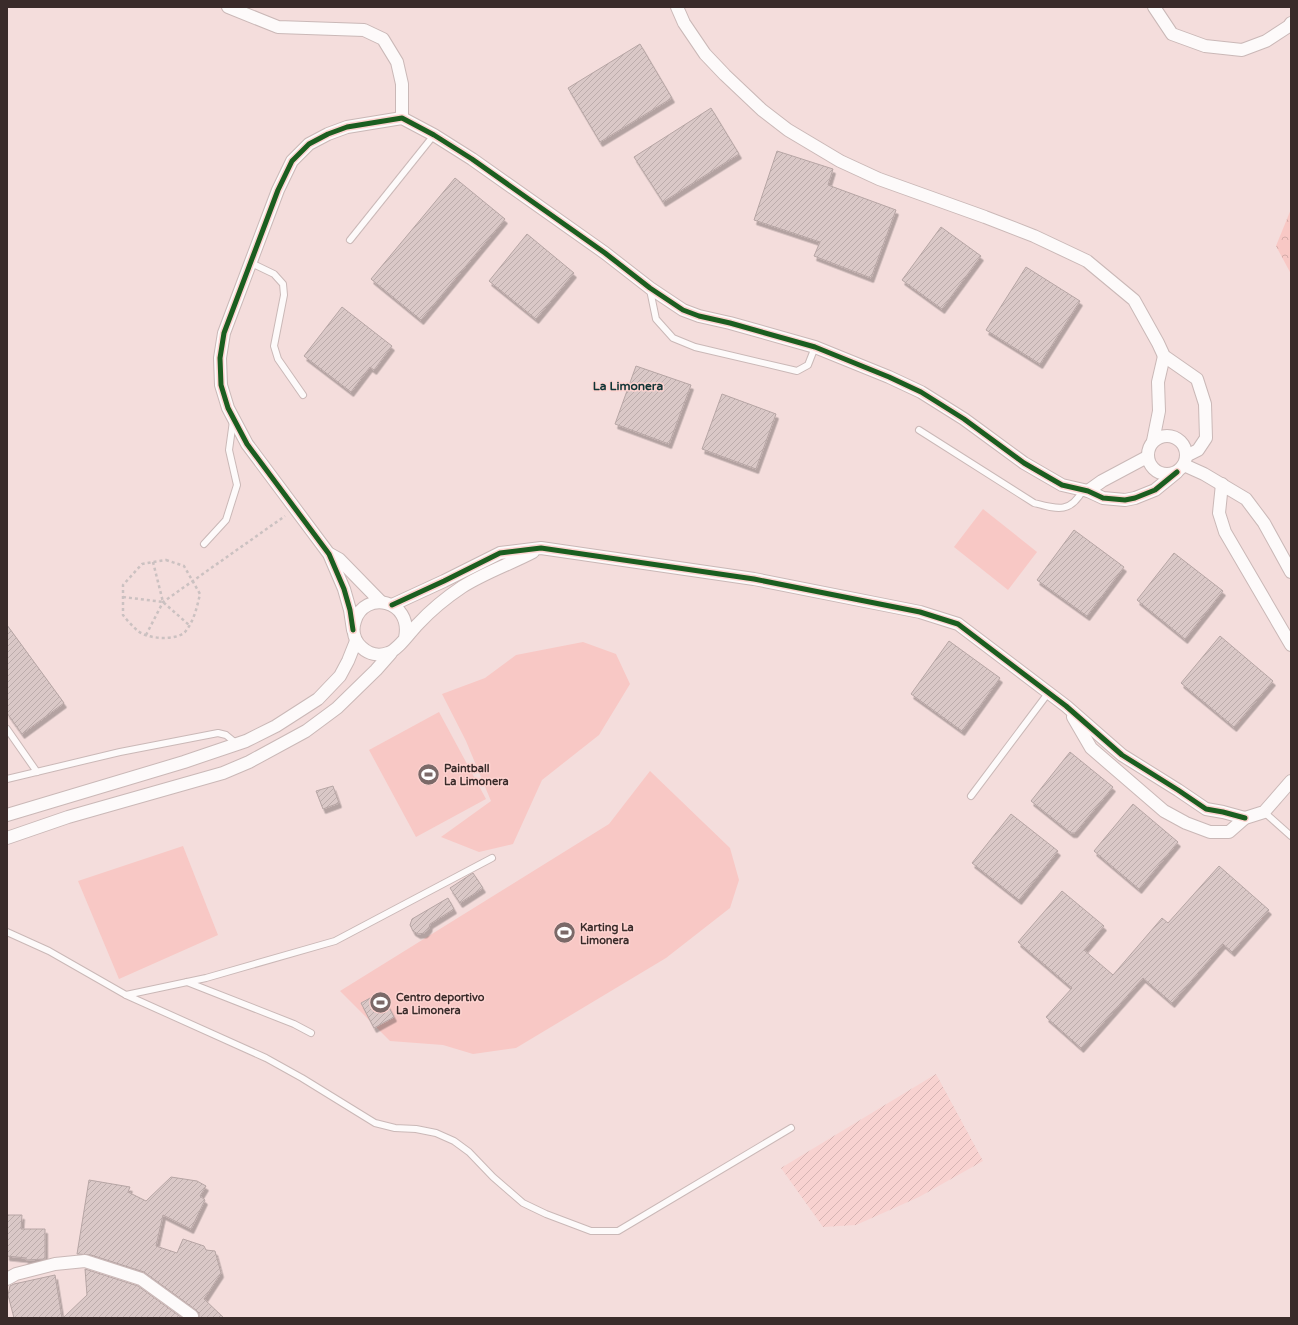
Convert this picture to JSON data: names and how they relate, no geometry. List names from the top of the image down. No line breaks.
{"districts":["La Limonera"],"places":{"sports":["Paintball La Limonera","Karting La Limonera","Centro deportivo La Limonera"]}}
